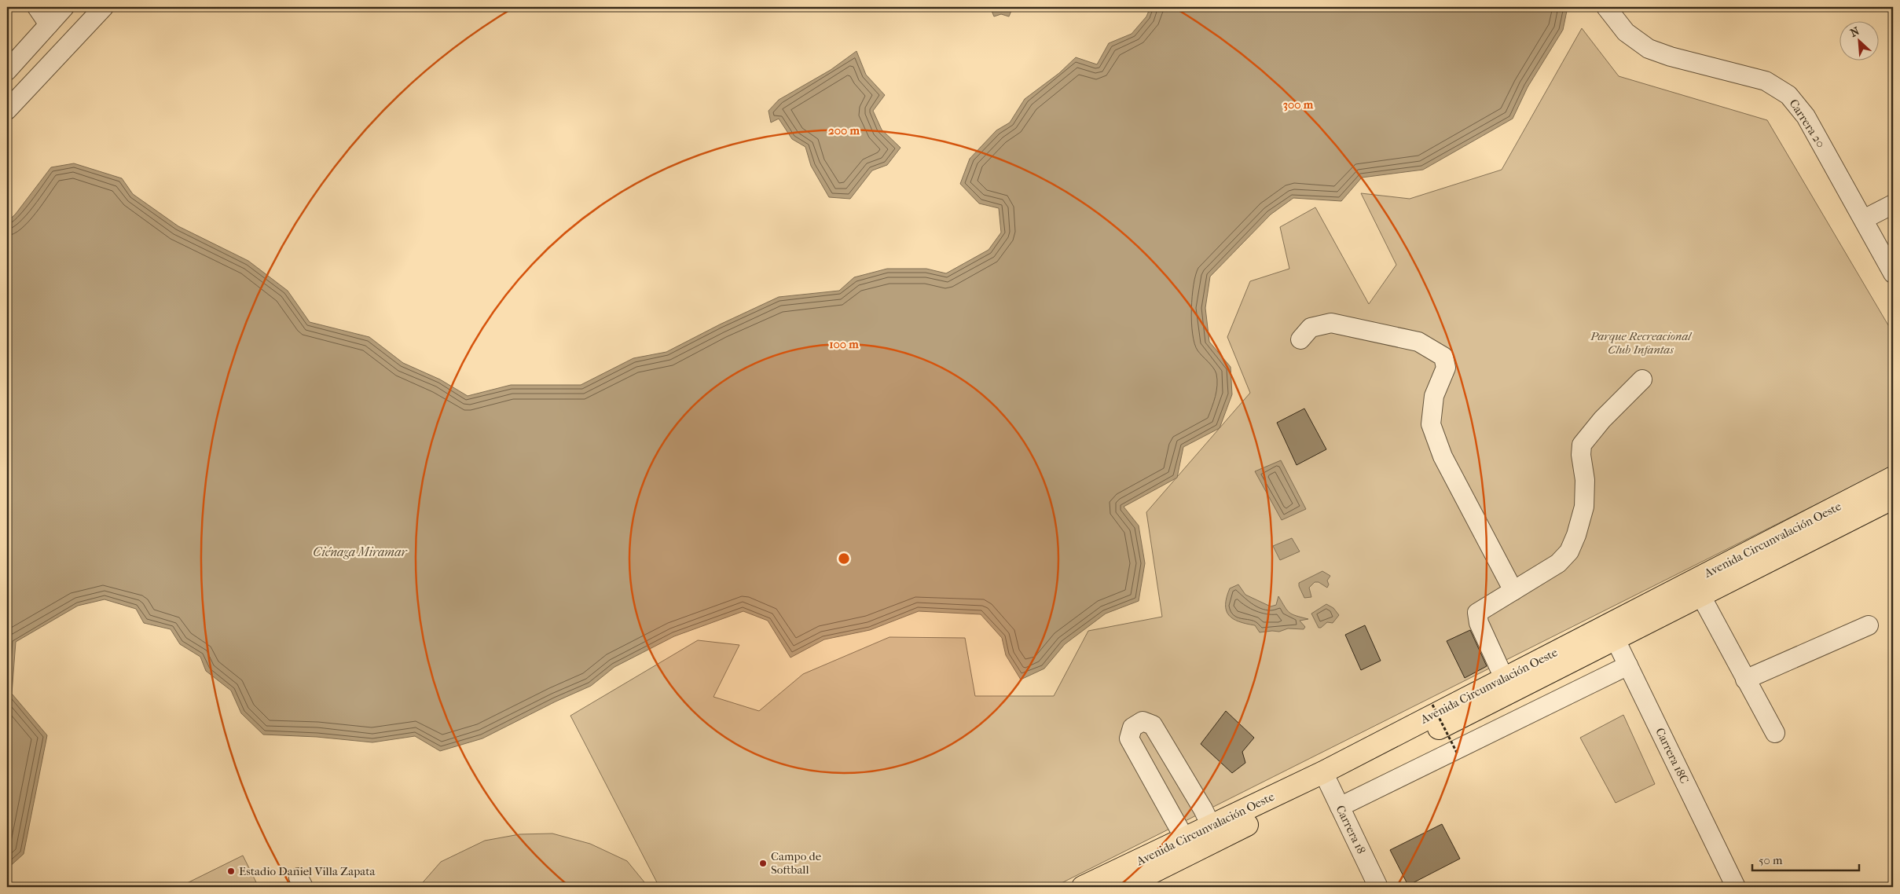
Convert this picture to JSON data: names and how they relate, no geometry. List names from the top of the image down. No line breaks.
{"streets":{"main road":["Avenida Circunvalación Oeste"],"street":["Carrera 20","Carrera 18C","Carrera 18"]},"crossings":[["Avenida Circunvalación Oeste","Carrera 18C"],["Avenida Circunvalación Oeste","Carrera 18"]],"water":["Ciénaga Miramar"],"parks":["Parque Recreacional Club Infantas"],"places":["Campo de Softball","Estadio Daniel Villa Zapata"],"scale_bar":"50 m","north":"top left","rings":["300 m","200 m","100 m"]}
